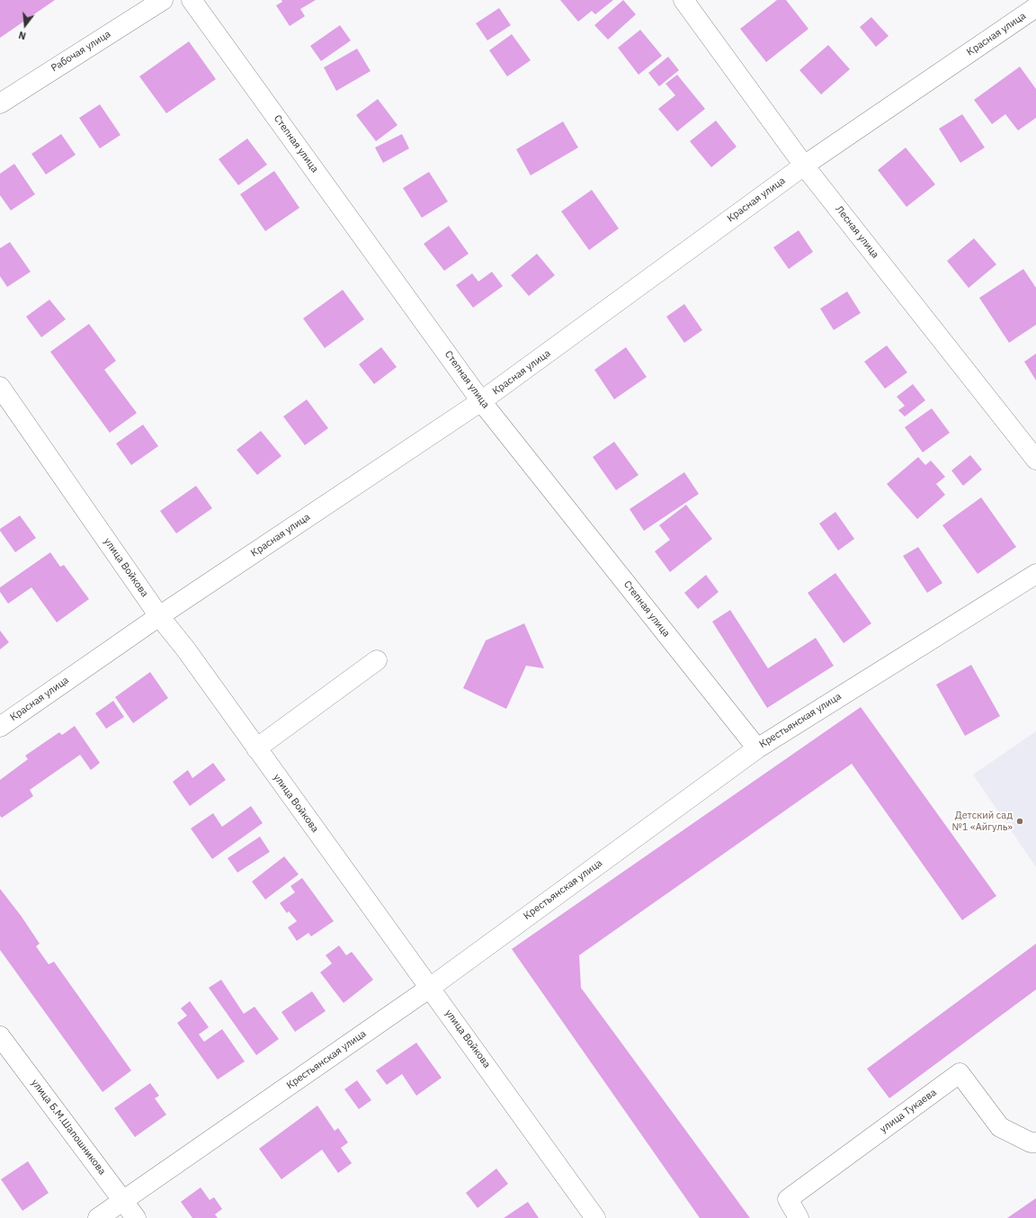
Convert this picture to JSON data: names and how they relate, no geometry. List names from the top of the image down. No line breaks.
{"streets":{"street":["Красная улица","Рабочая улица","Степная улица","Лесная улица","улица Войкова","Крестьянская улица","улица Тукаева","улица Б.М.Шапошникова"]},"crossings":[["Красная улица","Степная улица"],["Красная улица","Лесная улица"],["Красная улица","улица Войкова"],["Степная улица","Крестьянская улица"],["улица Войкова","Крестьянская улица"],["Крестьянская улица","улица Б.М.Шапошникова"]],"places":["Детский сад №1 «Айгуль»"],"north":"bottom"}
